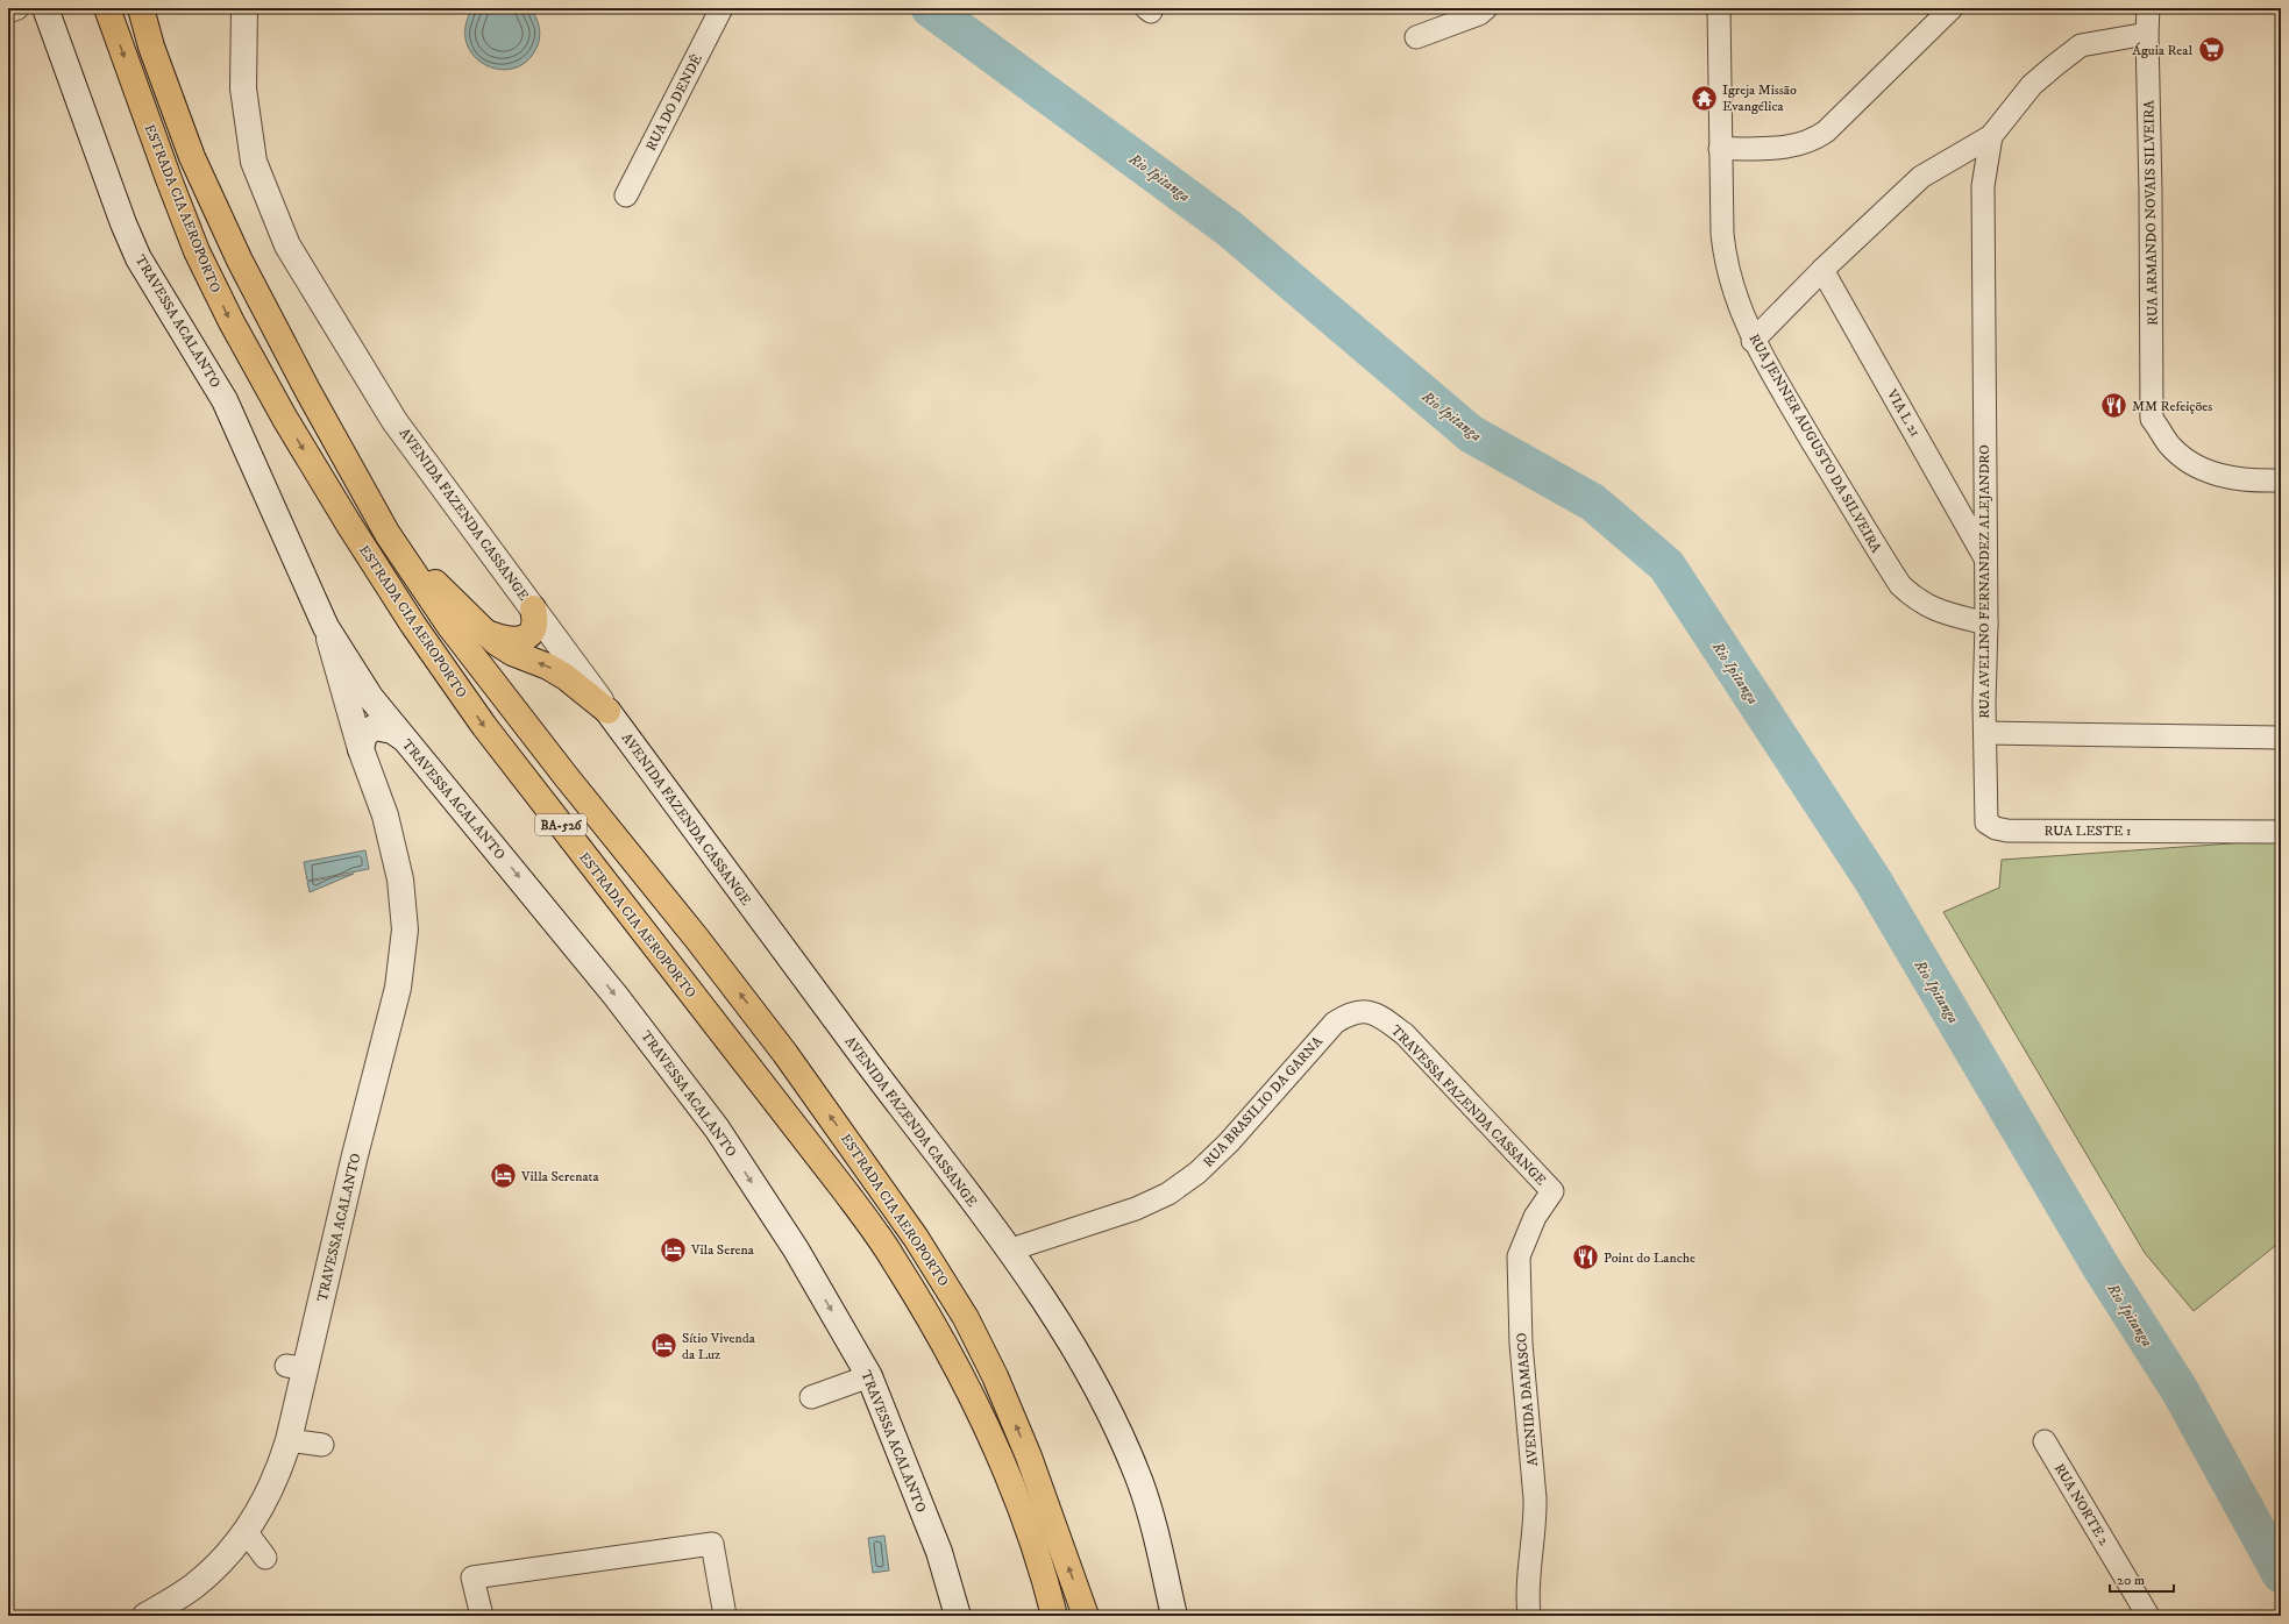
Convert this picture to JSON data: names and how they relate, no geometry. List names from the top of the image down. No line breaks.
{"streets":{"highway":["ESTRADA CIA AEROPORTO","BA-526"],"main road":["TRAVESSA ACALANTO","AVENIDA FAZENDA CASSANGE"],"street":["RUA DO DENDÊ","RUA ARMANDO NOVAIS SILVEIRA","VIA L 21","RUA JENNER AUGUSTO DA SILVEIRA","RUA AVELINO FERNANDEZ ALEJANDRO","RUA LESTE 1","RUA BRASILIO DA GARNA","TRAVESSA FAZENDA CASSANGE","AVENIDA DAMASCO","RUA NORTE 2"]},"crossings":[["VIA L 21","RUA AVELINO FERNANDEZ ALEJANDRO"],["RUA JENNER AUGUSTO DA SILVEIRA","RUA AVELINO FERNANDEZ ALEJANDRO"],["AVENIDA FAZENDA CASSANGE","RUA BRASILIO DA GARNA"],["RUA AVELINO FERNANDEZ ALEJANDRO","RUA LESTE 1"],["RUA BRASILIO DA GARNA","TRAVESSA FAZENDA CASSANGE"],["TRAVESSA FAZENDA CASSANGE","AVENIDA DAMASCO"]],"water":["Rio Ipitanga"],"places":{"supermarket":["Águia Real"],"temple":["Igreja Missão Evangélica"],"restaurant":["MM Refeições","Point do Lanche"],"hotel":["Villa Serenata","Vila Serena","Sítio Vivenda da Luz"]},"scale_bar":"20 m"}
